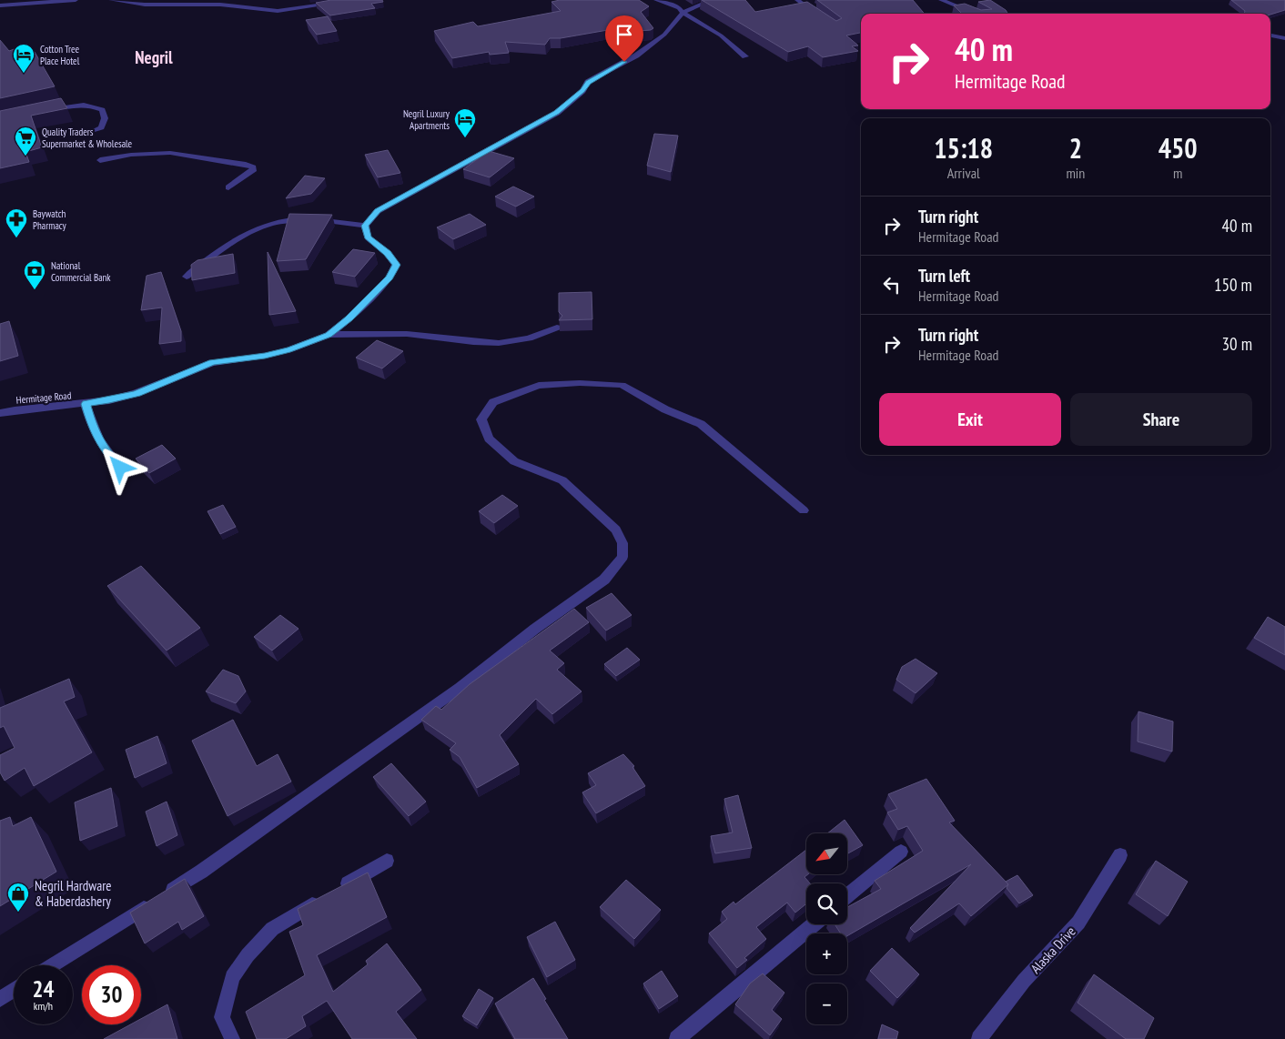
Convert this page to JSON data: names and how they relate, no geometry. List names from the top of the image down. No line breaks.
{"streets":{"street":["Hermitage Road","Alaska Drive"]},"districts":["Negril"],"places":{"hotel":["Cotton Tree Place Hotel","Negril Luxury Apartments"],"supermarket":["Quality Traders Supermarket & Wholesale"],"pharmacy":["Baywatch Pharmacy"],"bank":["National Commercial Bank"],"shop":["Negril Hardware & Haberdashery"]},"north":"bottom left","page":{"turn":["40 m","Hermitage Road"],"eta":["15:18","Arrival","2","min","450","m"],"list":[{"name":"Turn right","note":"Hermitage Road","value":"40 m"},{"name":"Turn left","note":"Hermitage Road","value":"150 m"},{"name":"Turn right","note":"Hermitage Road","value":"30 m"}],"buttons":["Exit","Share"],"map_buttons":["+","−"],"speed":"24 km/h","limit":"30"}}
